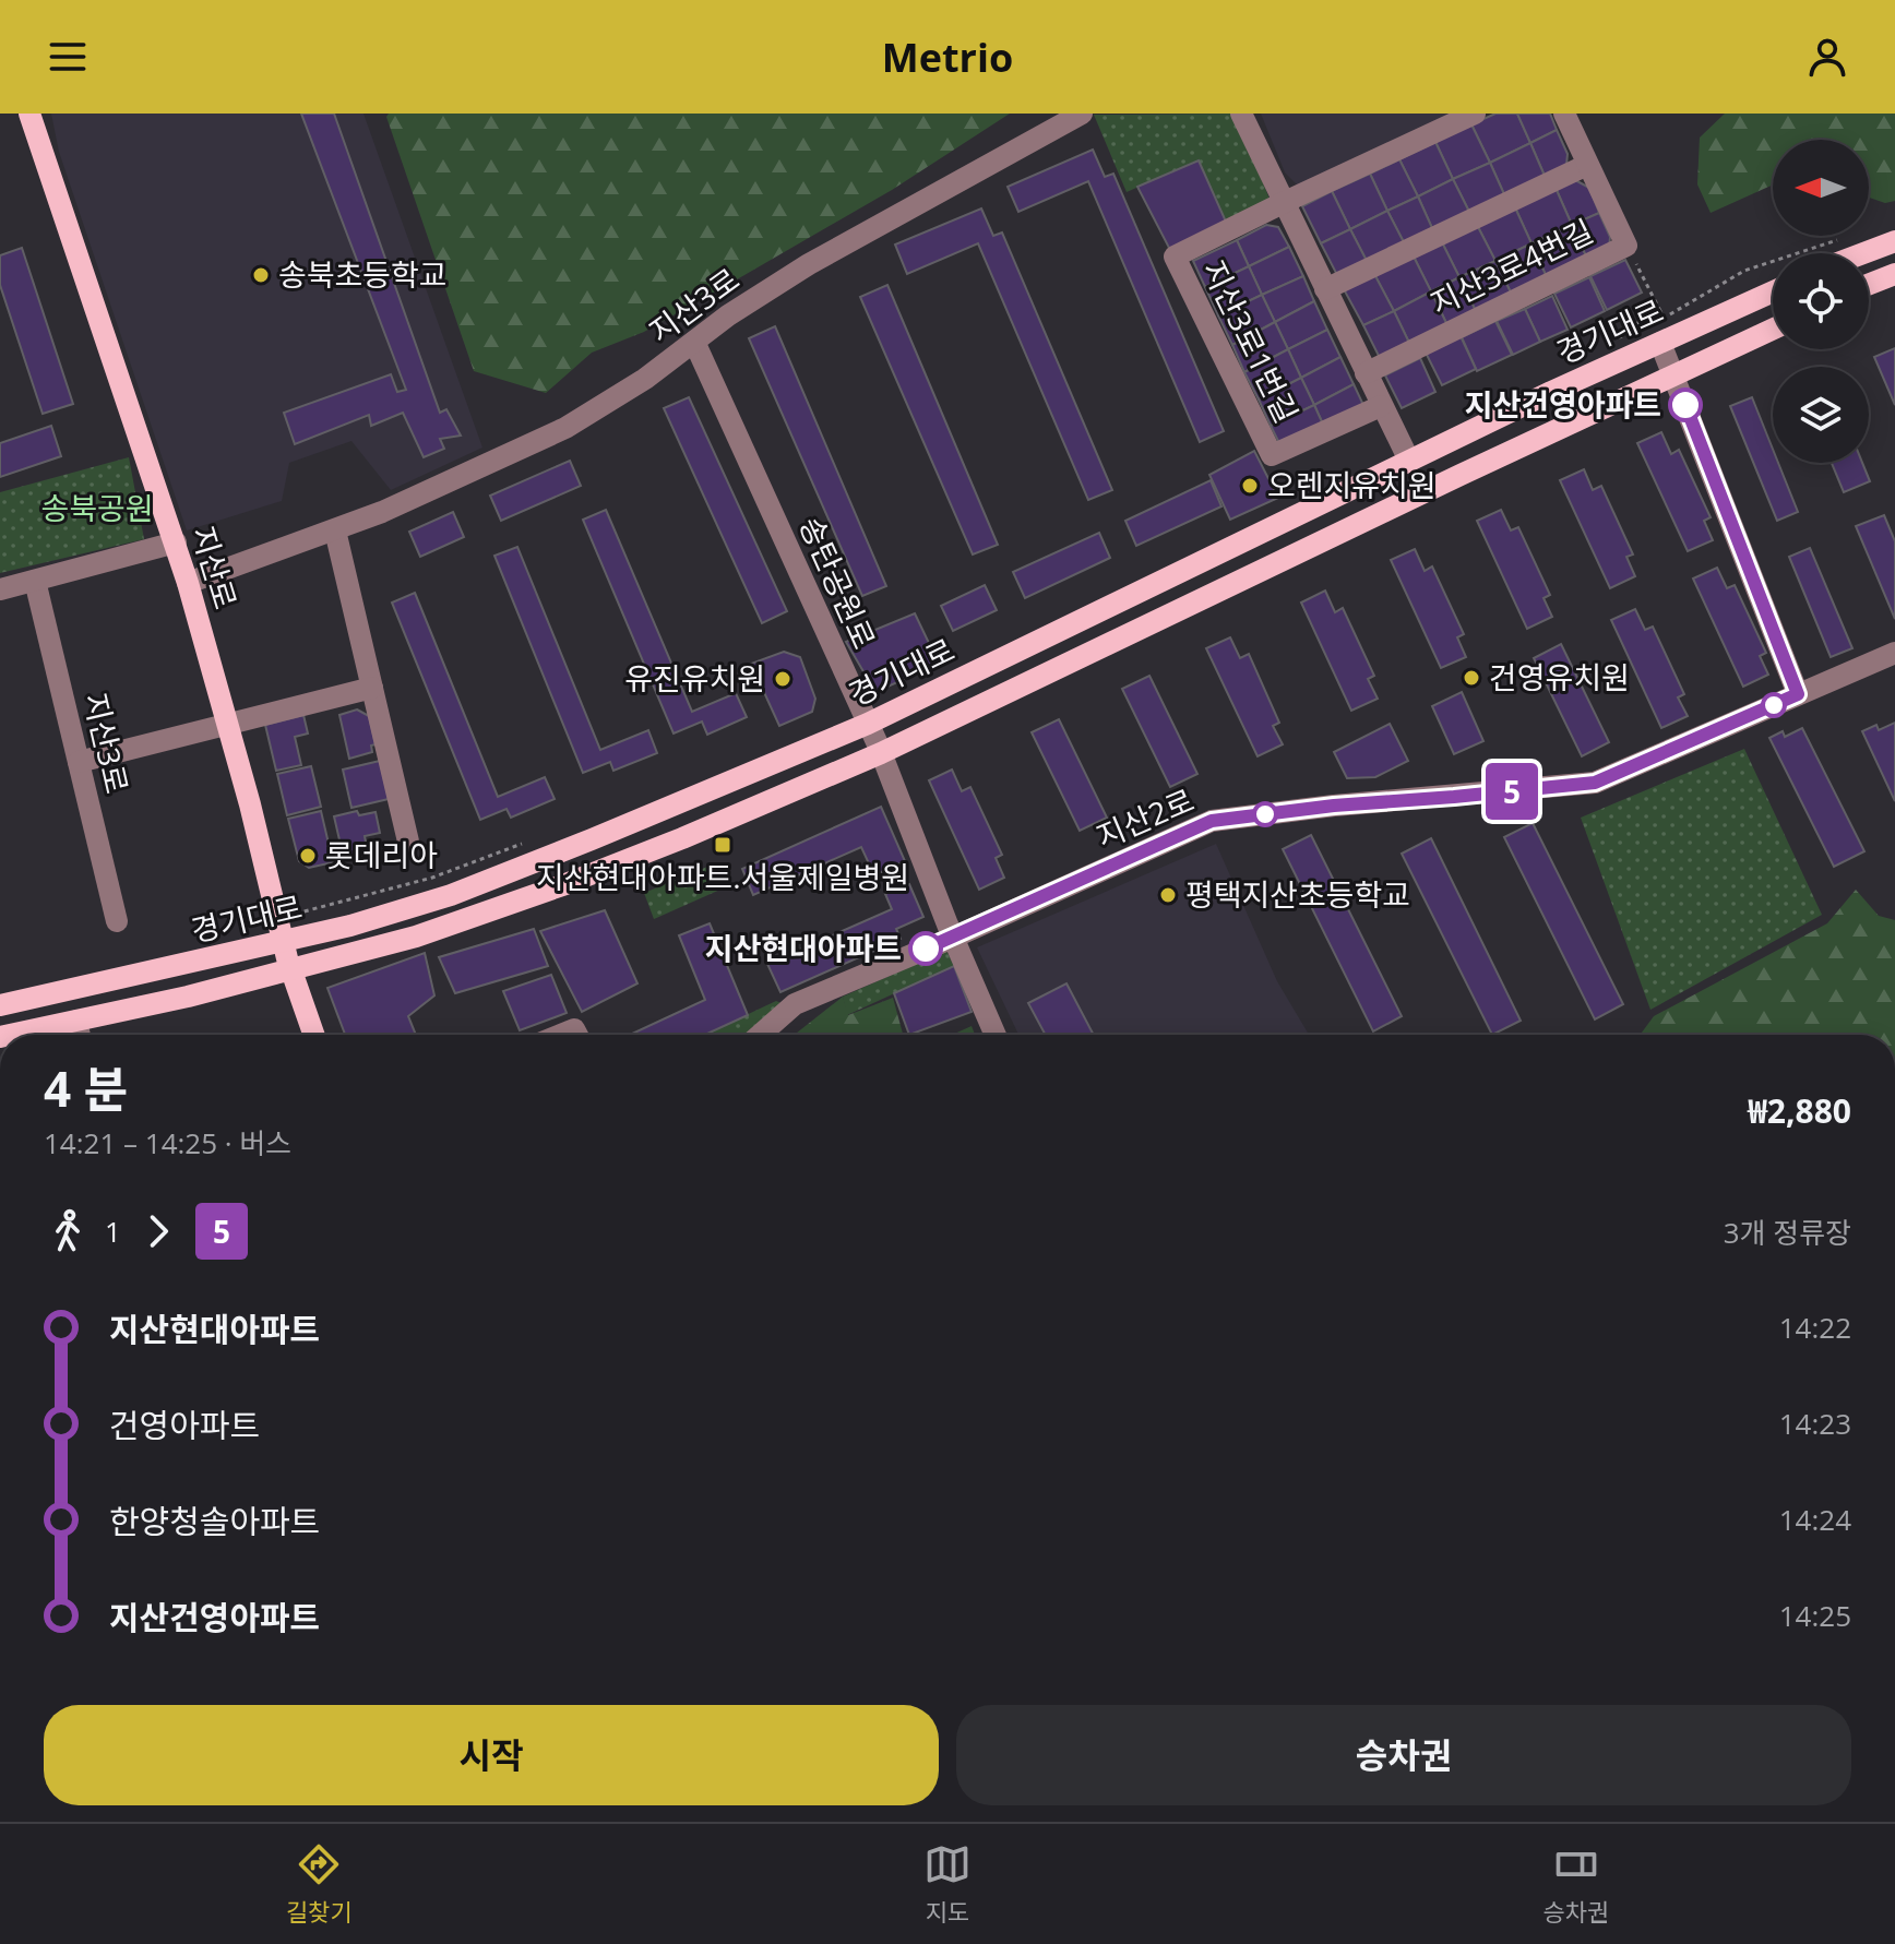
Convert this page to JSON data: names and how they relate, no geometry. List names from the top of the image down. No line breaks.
{"streets":{"main road":["경기대로","지산로"],"street":["지산3로4번길","지산3로","지산3로1번길","송탄공원로","지산2로"]},"crossings":[["지산3로","지산로"],["지산3로","송탄공원로"],["경기대로","지산로"],["경기대로","송탄공원로"],["송탄공원로","지산2로"]],"parks":["송북공원"],"places":{"other":["송북초등학교","지산건영아파트","오렌지유치원","건영유치원","유진유치원","롯데리아","평택지산초등학교","지산현대아파트"],"transit":["지산현대아파트.서울제일병원"]},"lines":["bus line 5"],"north":"left","page":{"header":"Metrio","on_map":"5","heading":["4 분","14:21 – 14:25 · 버스","₩2,880"],"legs":["1","5","3개 정류장"],"list":[{"name":"지산현대아파트","value":"14:22"},{"name":"건영아파트","value":"14:23"},{"name":"한양청솔아파트","value":"14:24"},{"name":"지산건영아파트","value":"14:25"}],"buttons":["시작","승차권"],"tabs":["길찾기","지도","승차권"]}}
